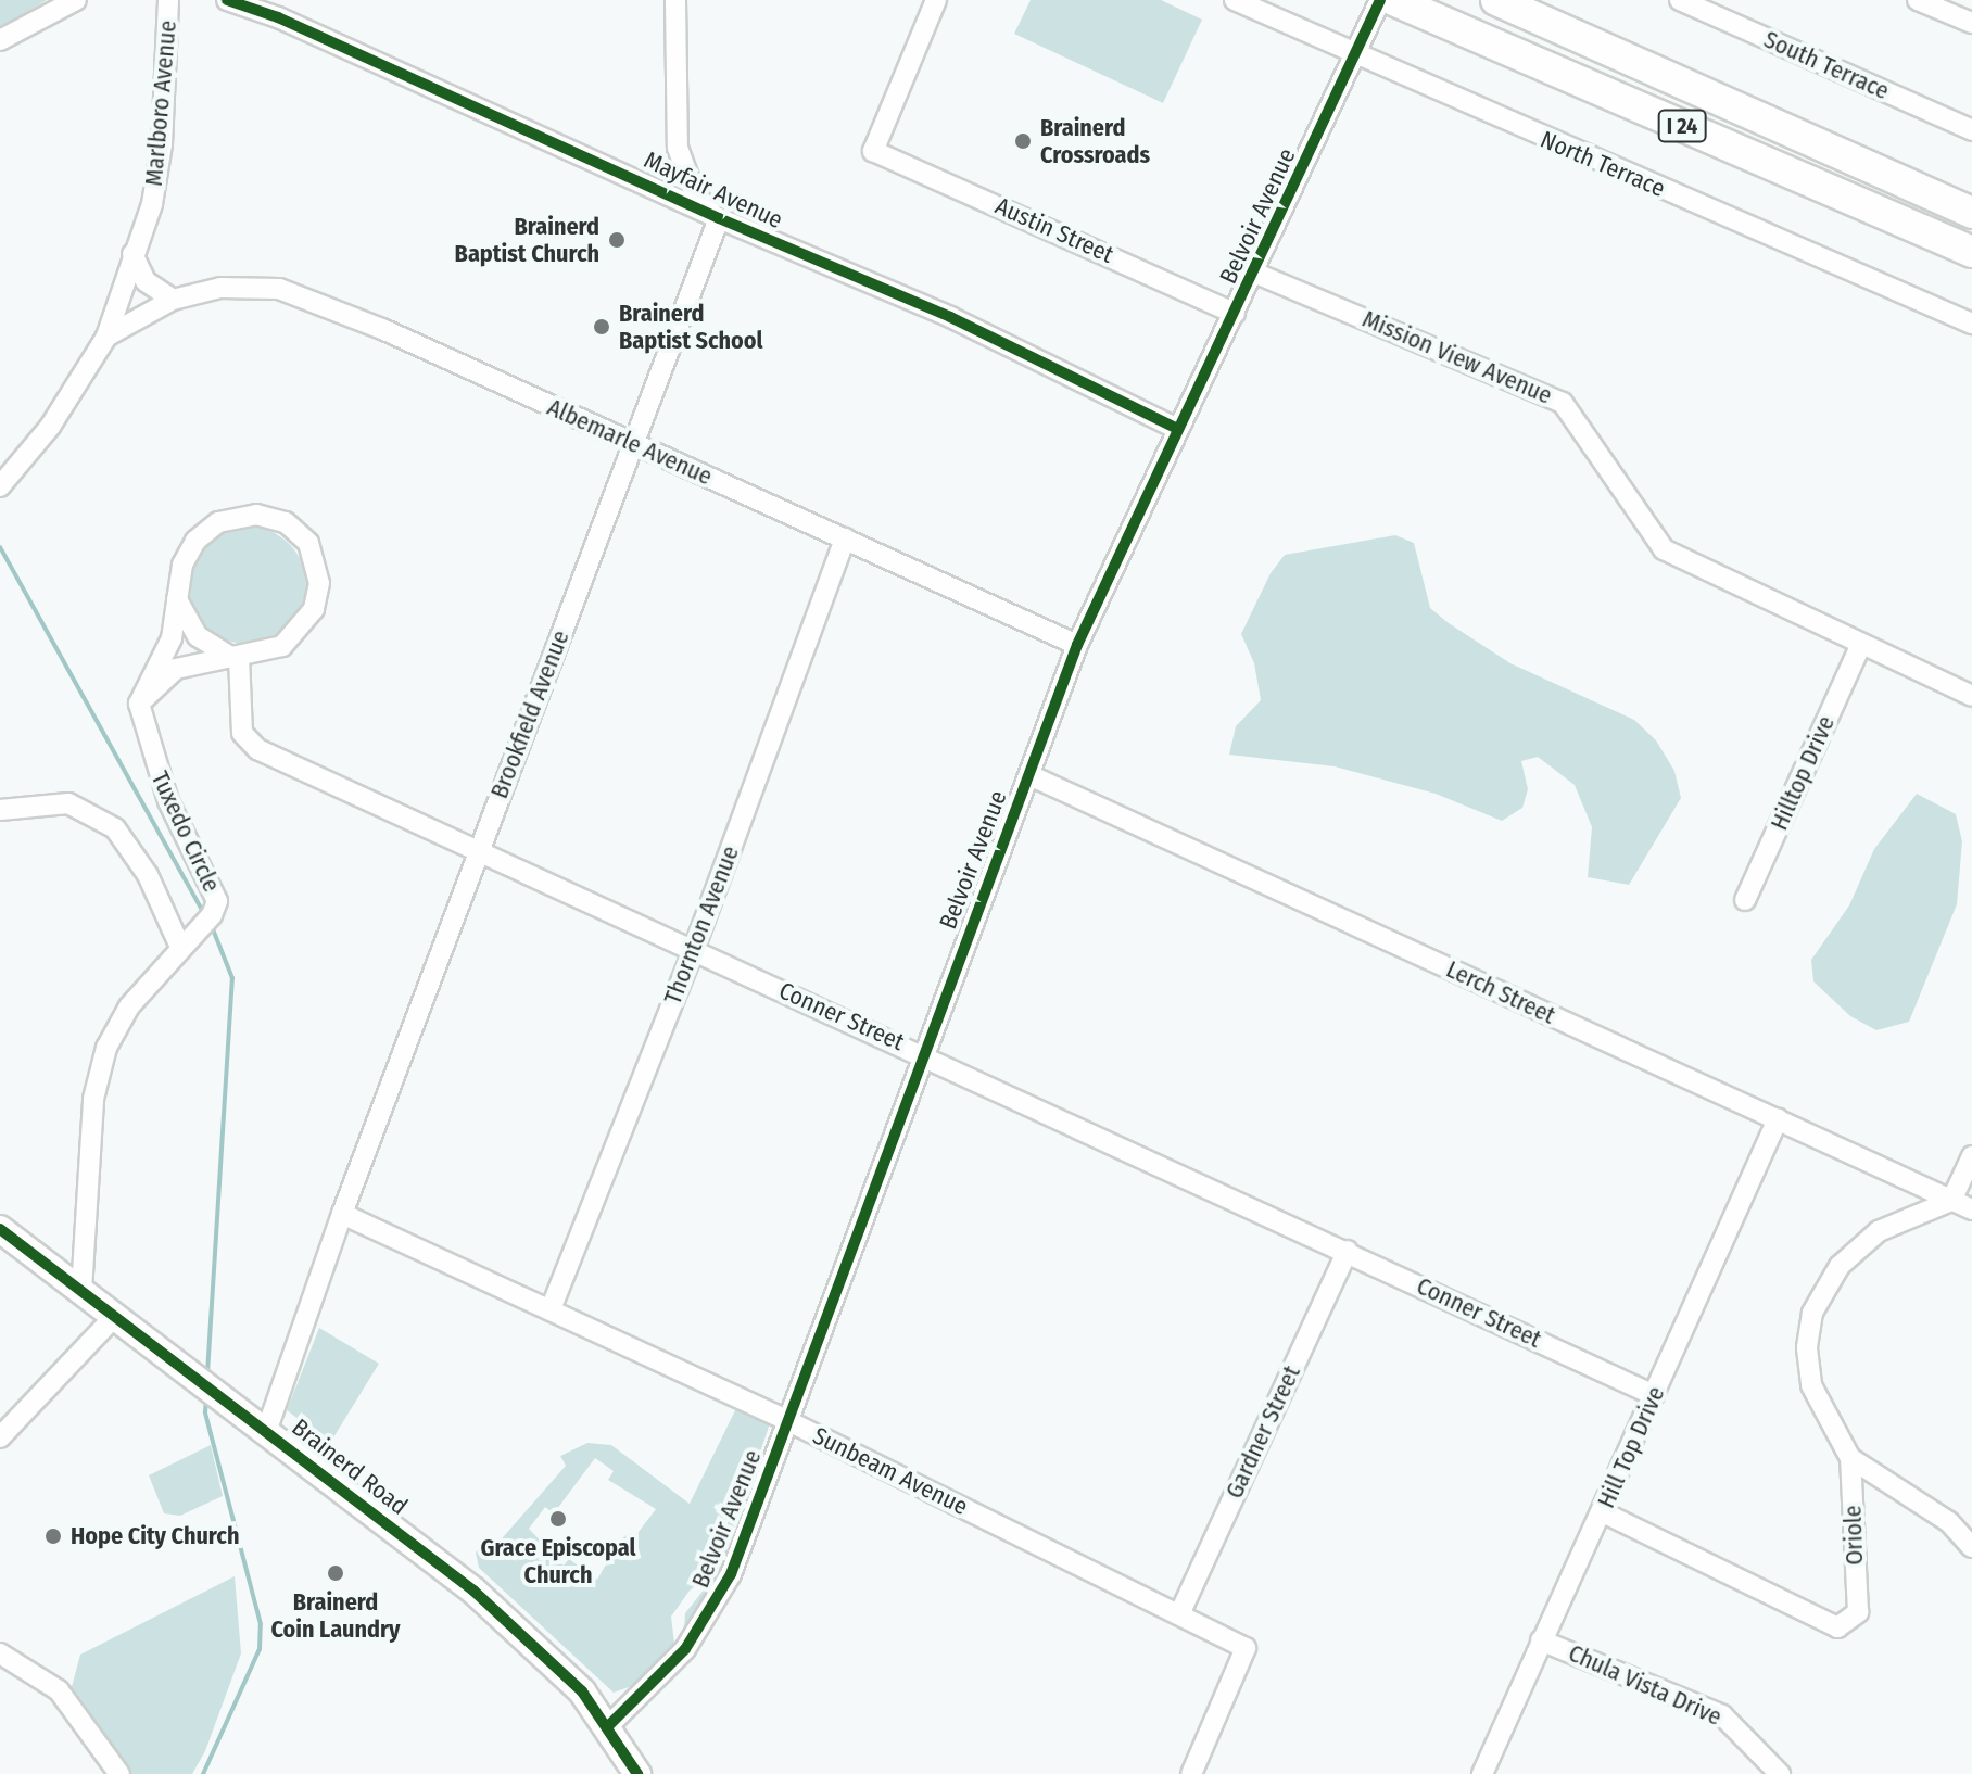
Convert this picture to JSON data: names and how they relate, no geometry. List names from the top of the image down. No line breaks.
{"streets":{"highway":["I 24"],"main road":["Brainerd Road"],"street":["South Terrace","Marlboro Avenue","North Terrace","Mayfair Avenue","Belvoir Avenue","Austin Street","Mission View Avenue","Albemarle Avenue","Brookfield Avenue","Hilltop Drive","Tuxedo Circle","Thornton Avenue","Lerch Street","Conner Street","Gardner Street","Hill Top Drive","Sunbeam Avenue","Oriole","Chula Vista Drive"]},"crossings":[["Marlboro Avenue","Albemarle Avenue"],["North Terrace","Belvoir Avenue"],["Mayfair Avenue","Belvoir Avenue"],["Mayfair Avenue","Brookfield Avenue"],["Belvoir Avenue","Austin Street"],["Belvoir Avenue","Mission View Avenue"],["Belvoir Avenue","Albemarle Avenue"],["Belvoir Avenue","Lerch Street"],["Belvoir Avenue","Conner Street"],["Belvoir Avenue","Brainerd Road"],["Belvoir Avenue","Sunbeam Avenue"],["Mission View Avenue","Hilltop Drive"],["Albemarle Avenue","Brookfield Avenue"],["Albemarle Avenue","Thornton Avenue"],["Brookfield Avenue","Conner Street"],["Brookfield Avenue","Brainerd Road"],["Brookfield Avenue","Sunbeam Avenue"],["Tuxedo Circle","Brainerd Road"],["Thornton Avenue","Conner Street"],["Thornton Avenue","Sunbeam Avenue"],["Lerch Street","Hill Top Drive"],["Conner Street","Gardner Street"],["Conner Street","Hill Top Drive"],["Gardner Street","Sunbeam Avenue"],["Hill Top Drive","Oriole"],["Hill Top Drive","Chula Vista Drive"]],"places":["Brainerd Crossroads","Brainerd Baptist Church","Brainerd Baptist School","Grace Episcopal Church","Hope City Church","Brainerd Coin Laundry"]}
